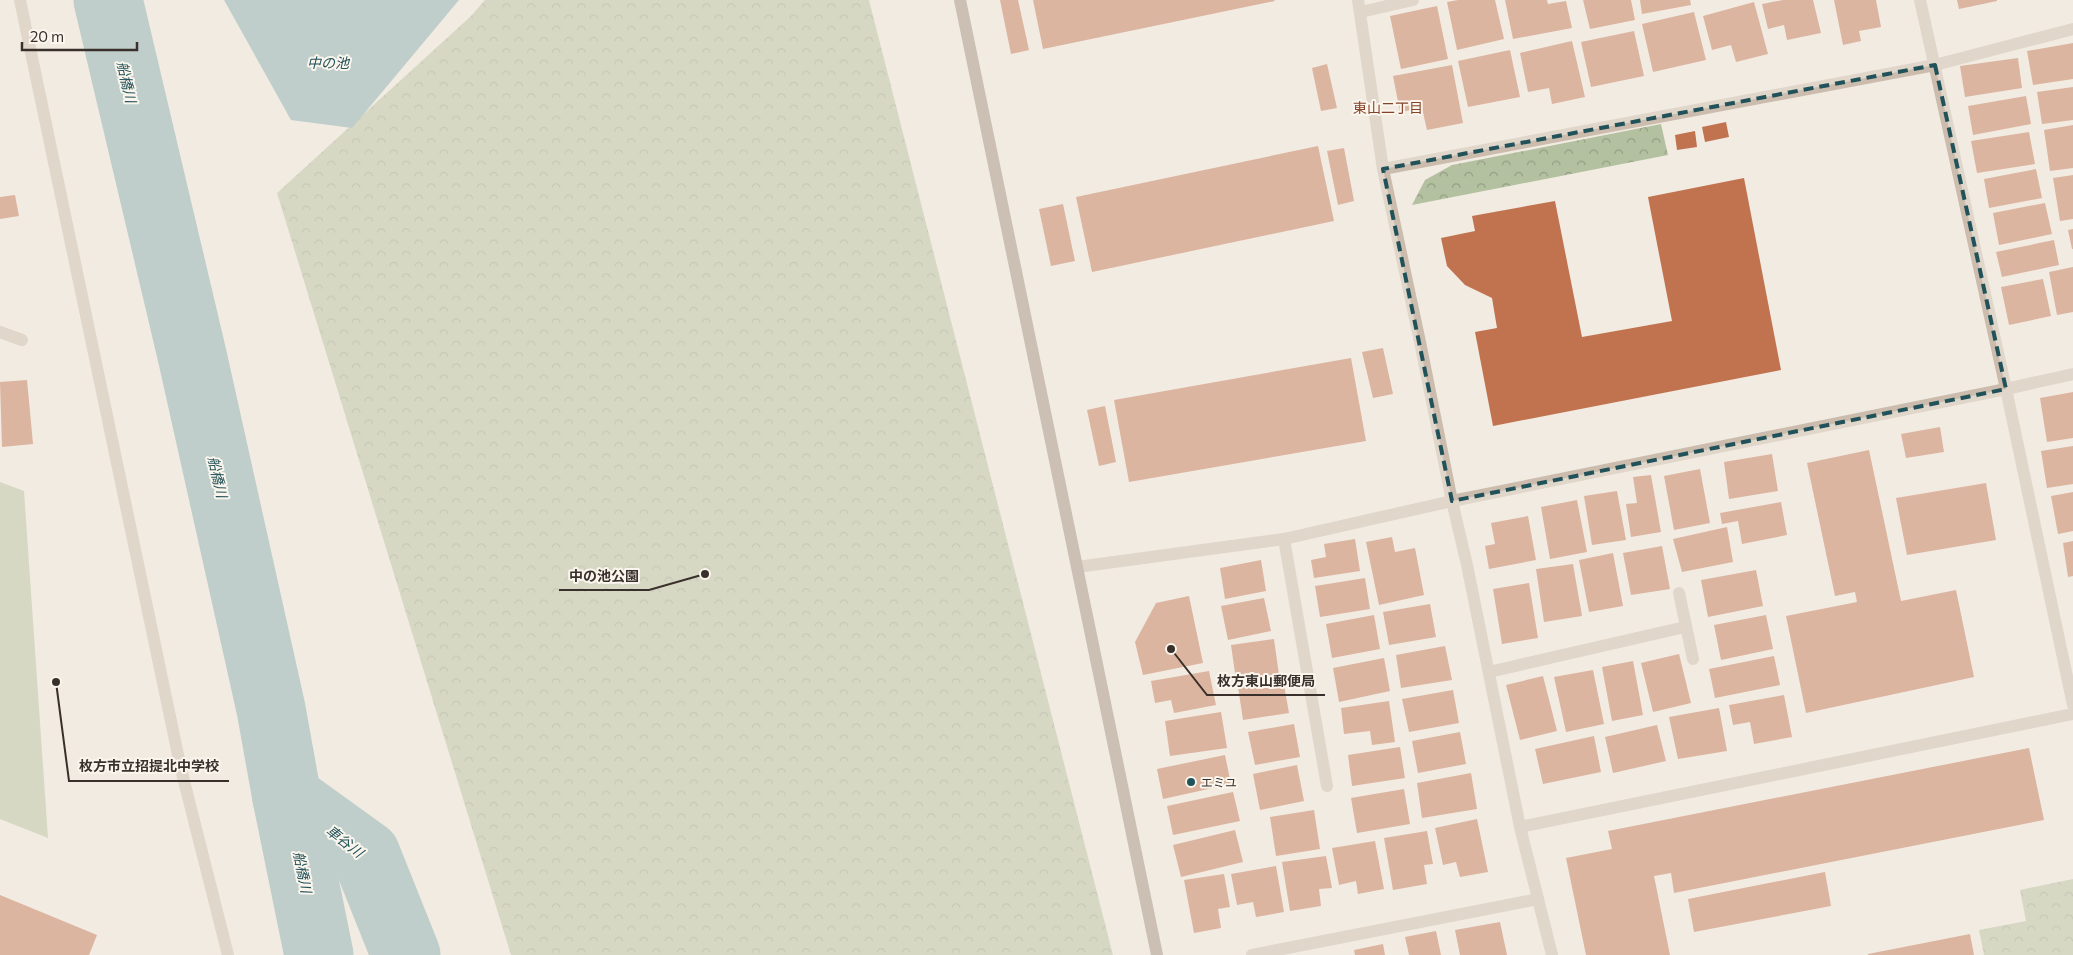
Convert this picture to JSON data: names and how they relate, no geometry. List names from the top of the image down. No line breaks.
{"districts":["東山二丁目"],"water":["中の池","船橋川","車谷川"],"places":["中の池公園","枚方東山郵便局","枚方市立招提北中学校","エミユ"],"scale_bar":"20 m"}
